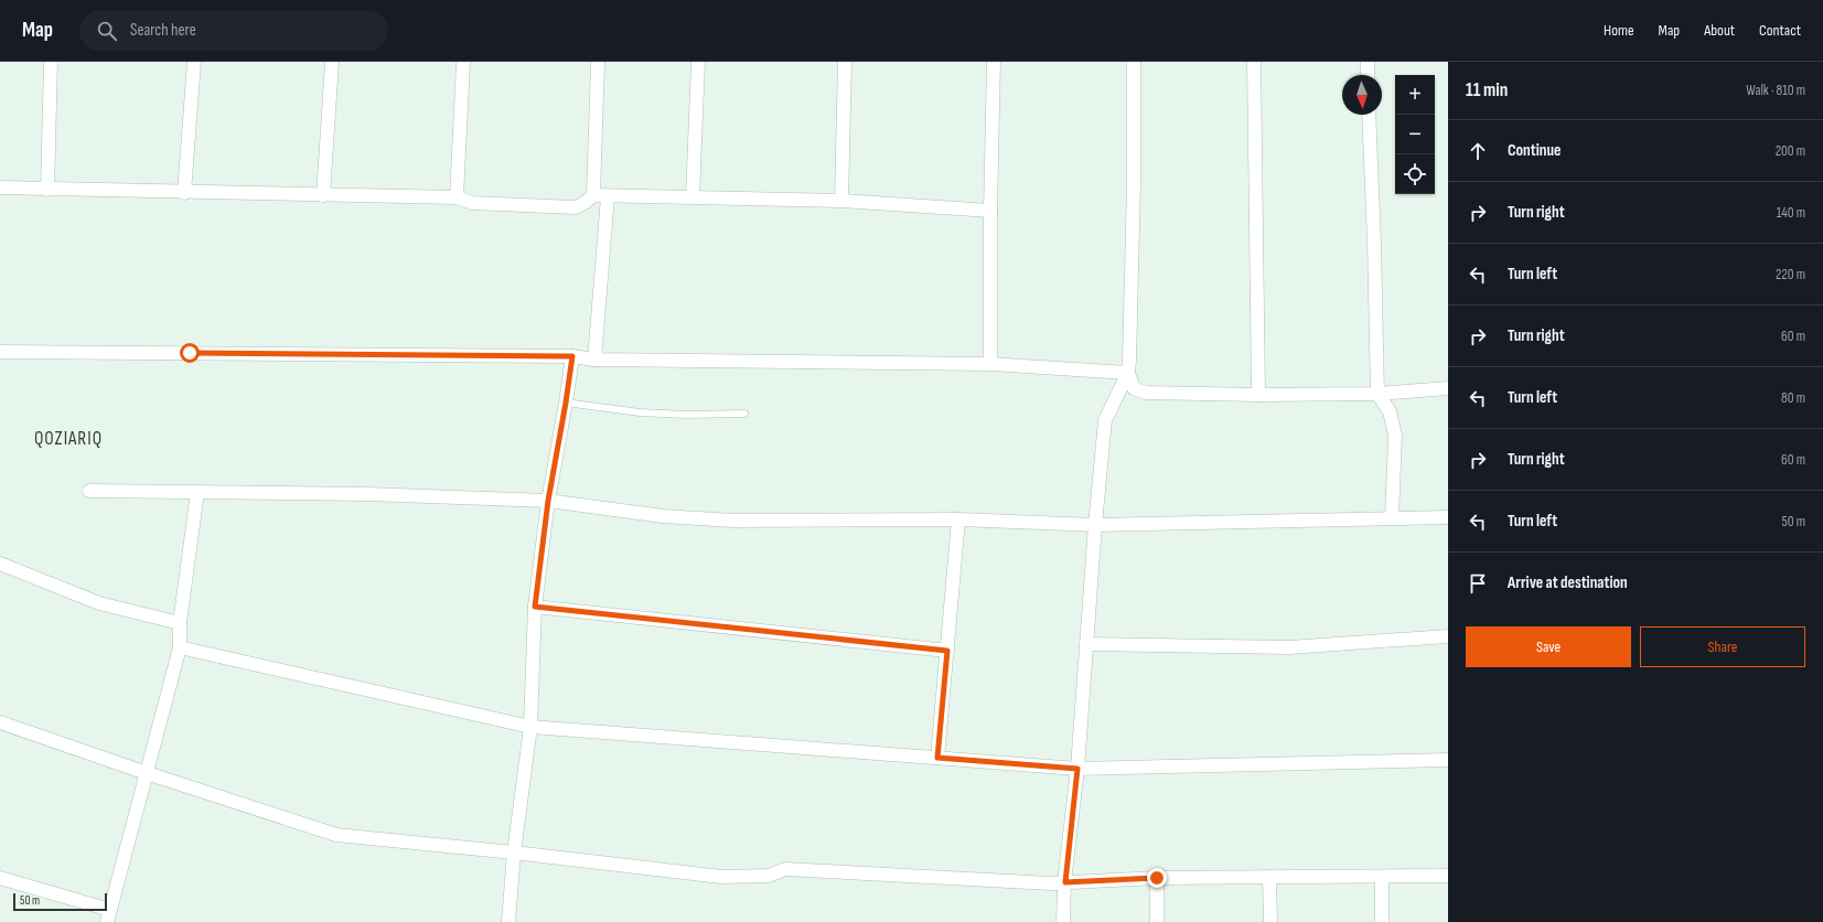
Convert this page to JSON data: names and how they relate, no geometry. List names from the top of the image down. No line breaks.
{"districts":["QOZIARIQ"],"scale_bar":"50 m","north":"bottom","page":{"header":"Map","search":"Search here","nav":["Home","Map","About","Contact"],"heading":["11 min","Walk · 810 m"],"map_buttons":["+","−"],"list":[["Continue","200 m"],["Turn right","140 m"],["Turn left","220 m"],["Turn right","60 m"],["Turn left","80 m"],["Turn right","60 m"],["Turn left","50 m"],"Arrive at destination"],"buttons":["Save","Share"],"scale":"50 m"}}
